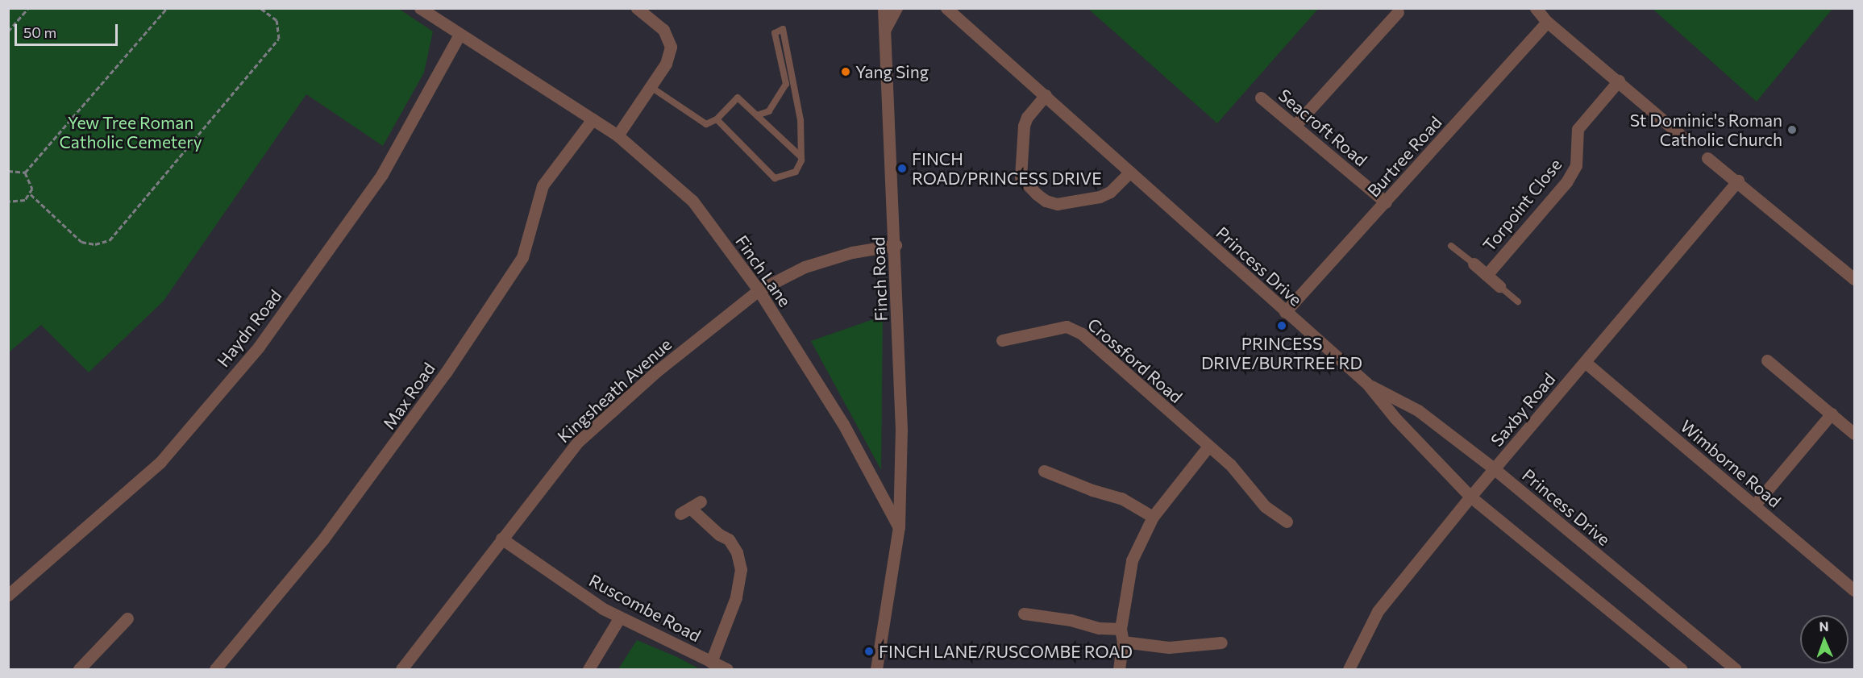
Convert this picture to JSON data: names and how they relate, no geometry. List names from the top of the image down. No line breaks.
{"streets":{"street":["Seacroft Road","Burtree Road","Torpoint Close","Princess Drive","Finch Lane","Finch Road","Haydn Road","Crossford Road","Kingsheath Avenue","Max Road","Saxby Road","Wimborne Road","Ruscombe Road"]},"crossings":[["Seacroft Road","Burtree Road"],["Burtree Road","Princess Drive"],["Princess Drive","Saxby Road"],["Finch Lane","Finch Road"],["Finch Lane","Haydn Road"],["Finch Lane","Kingsheath Avenue"],["Finch Lane","Max Road"],["Finch Road","Kingsheath Avenue"],["Kingsheath Avenue","Ruscombe Road"],["Saxby Road","Wimborne Road"]],"parks":["Yew Tree Roman Catholic Cemetery"],"places":["Yang Sing","St Dominic's Roman Catholic Church","FINCH ROAD/PRINCESS DRIVE","PRINCESS DRIVE/BURTREE RD","FINCH LANE/RUSCOMBE ROAD"],"scale_bar":"50 m","north":"top"}
